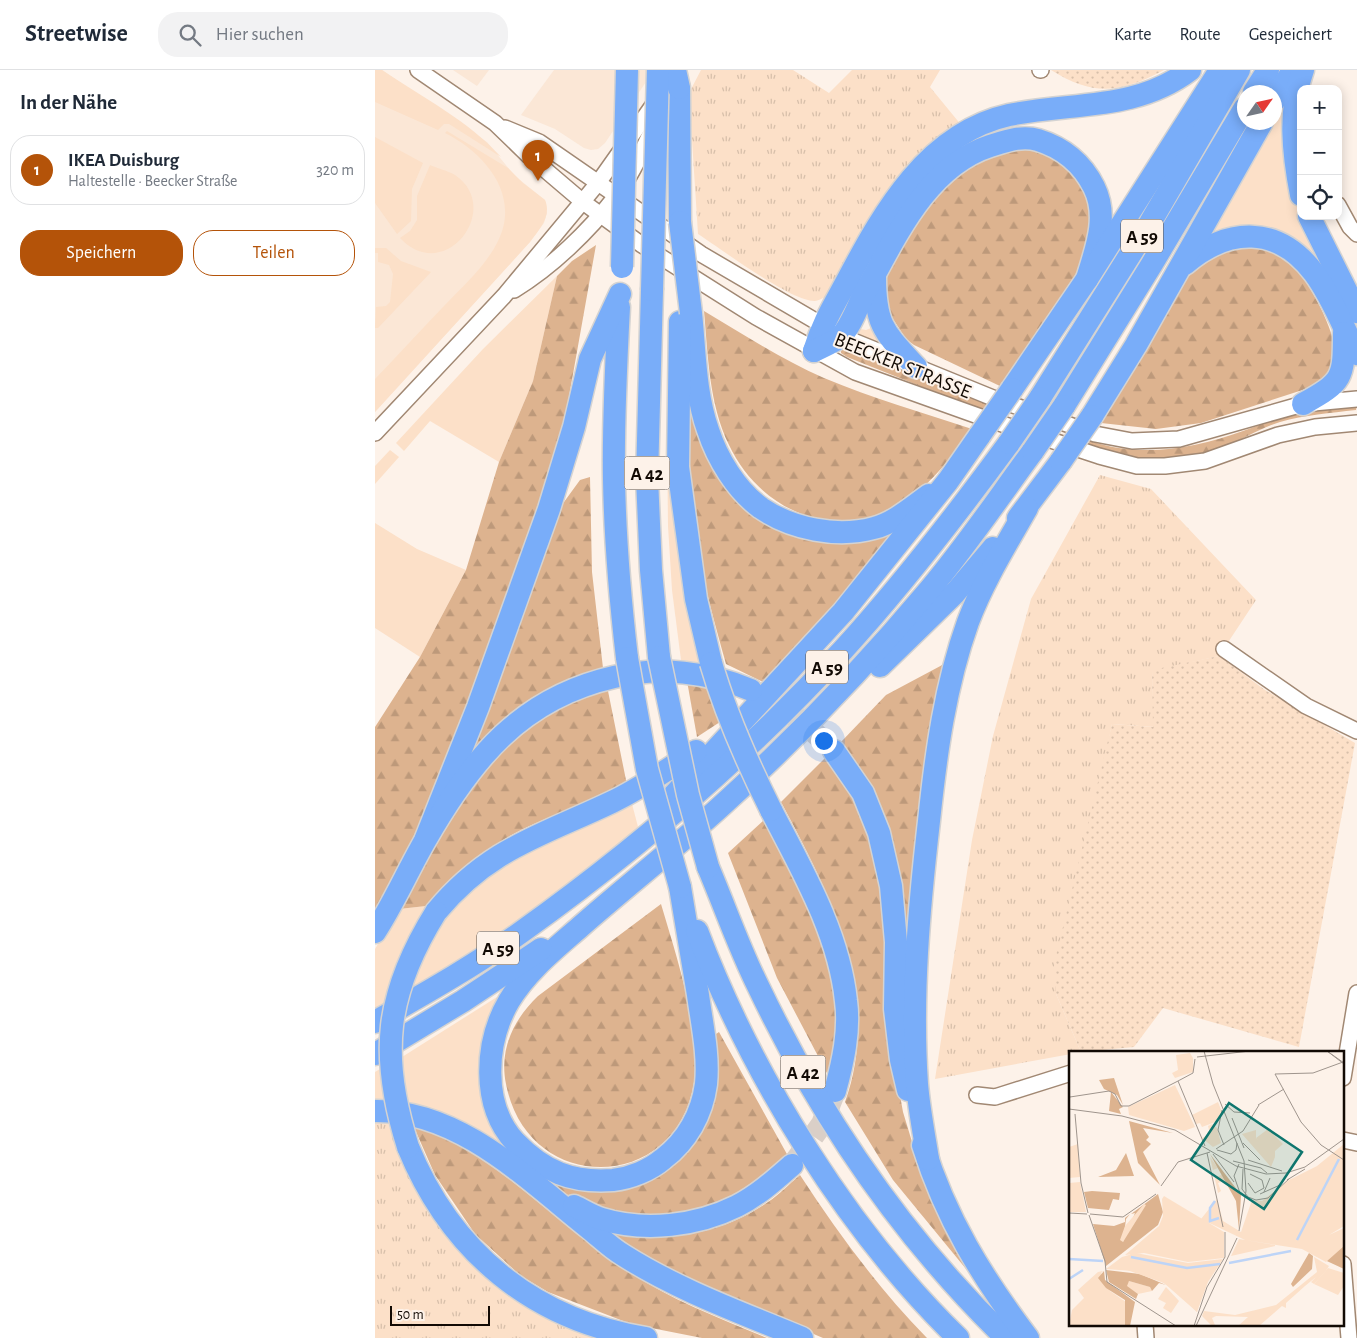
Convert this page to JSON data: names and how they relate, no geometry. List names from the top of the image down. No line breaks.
{"streets":{"highway":["A 59","A 42"],"street":["BEECKER STRASSE"]},"scale_bar":"50 m","north":"top right","page":{"header":"Streetwise","search":"Hier suchen","nav":["Karte","Route","Gespeichert"],"heading":"In der Nähe","map_buttons":["+","−"],"list":[{"mark":"1","name":"IKEA Duisburg","note":"Haltestelle · Beecker Straße","value":"320 m"}],"pins":"1","buttons":["Speichern","Teilen"],"scale":"50 m"}}
